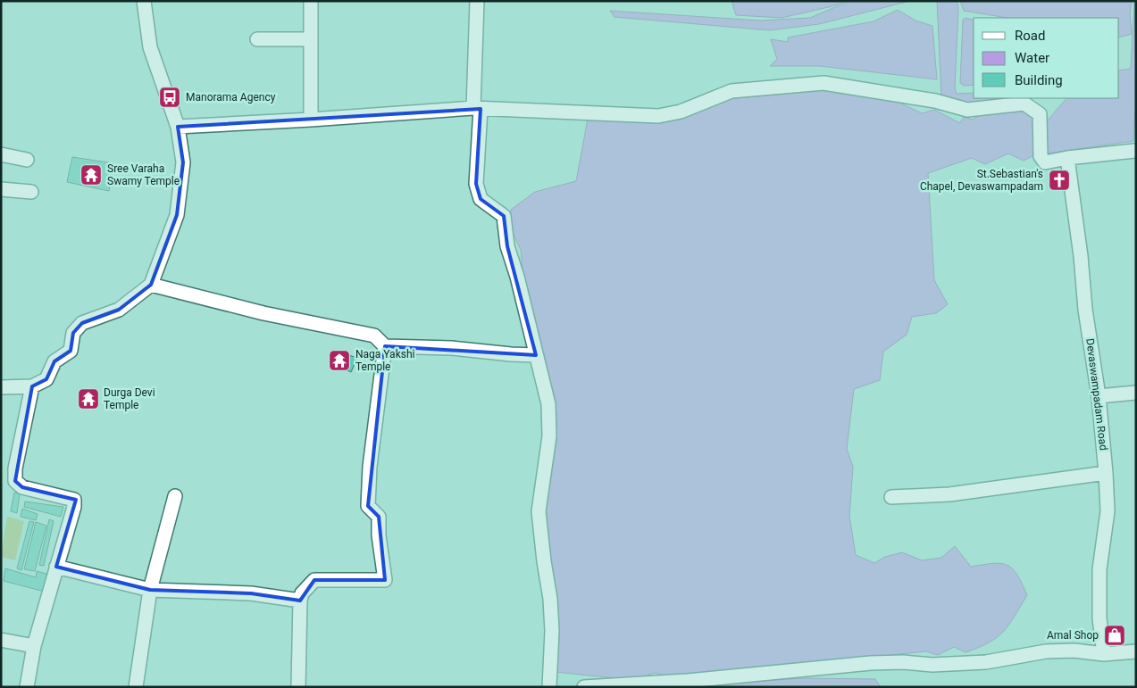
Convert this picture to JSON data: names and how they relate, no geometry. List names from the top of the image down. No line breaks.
{"streets":{"street":["Devaswampadam Road"]},"places":{"bus stop":["Manorama Agency"],"temple":["Sree Varaha Swamy Temple","Naga Yakshi Temple","Durga Devi Temple"],"church":["St.Sebastian's Chapel, Devaswampadam"],"shop":["Amal Shop"]},"legend":["Road","Water","Building"]}
